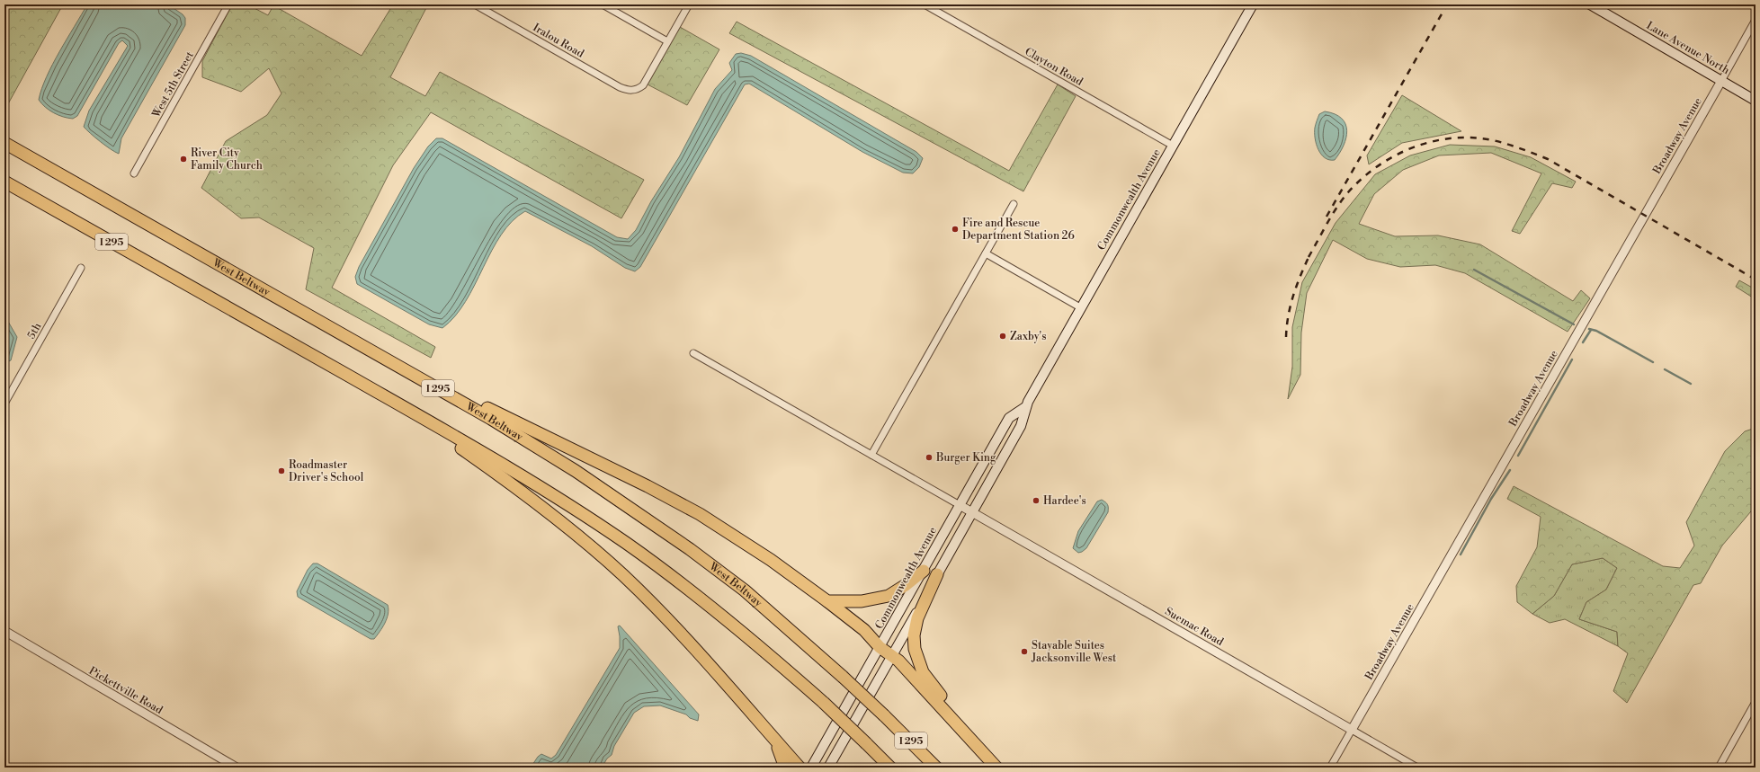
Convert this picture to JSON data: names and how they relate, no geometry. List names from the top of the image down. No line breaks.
{"streets":{"highway":["I 295","West Beltway"],"main road":["Lane Avenue North","Commonwealth Avenue"],"street":["Iralou Road","Clayton Road","West 5th Street","Broadway Avenue","5th","Suemac Road","Pickettville Road"]},"crossings":[["Lane Avenue North","Broadway Avenue"],["Clayton Road","Commonwealth Avenue"],["Broadway Avenue","Suemac Road"],["Commonwealth Avenue","Suemac Road"]],"places":["River City Family Church","Fire and Rescue Department Station 26","Zaxby's","Burger King","Roadmaster Driver's School","Hardee's","Stayable Suites Jacksonville West"]}
